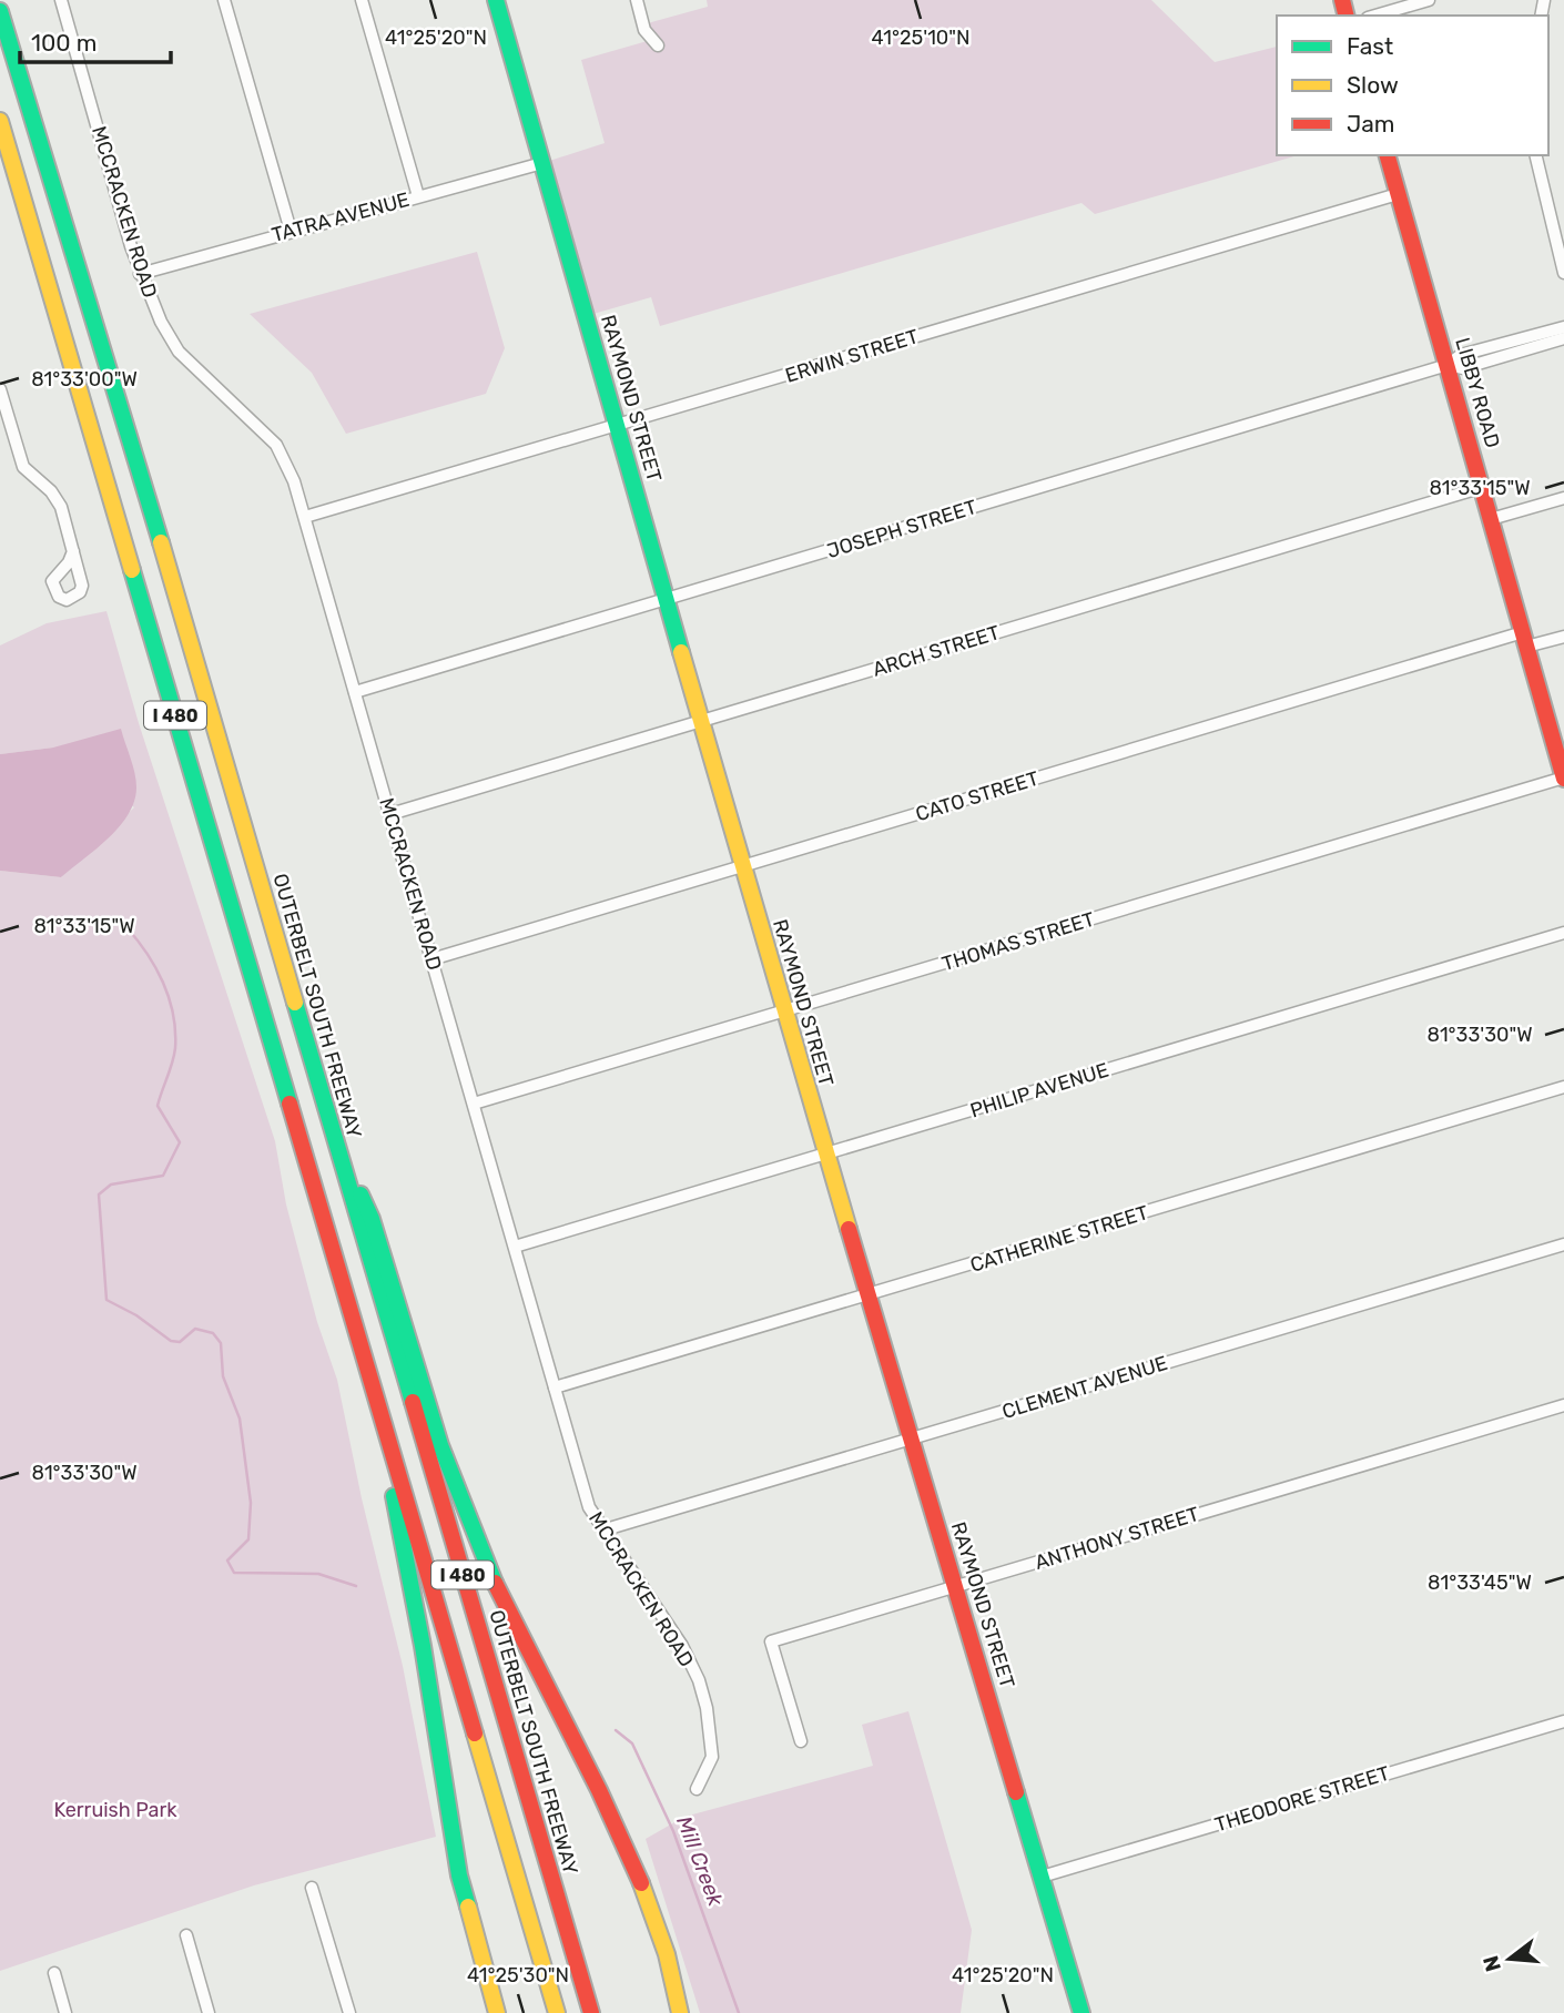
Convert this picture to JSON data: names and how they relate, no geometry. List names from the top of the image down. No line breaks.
{"streets":{"main road":["LIBBY ROAD","RAYMOND STREET","I 480","OUTERBELT SOUTH FREEWAY"],"street":["MCCRACKEN ROAD","TATRA AVENUE","ERWIN STREET","JOSEPH STREET","ARCH STREET","CATO STREET","THOMAS STREET","PHILIP AVENUE","CATHERINE STREET","CLEMENT AVENUE","ANTHONY STREET","THEODORE STREET"]},"crossings":[["MCCRACKEN ROAD","TATRA AVENUE"],["MCCRACKEN ROAD","ERWIN STREET"],["MCCRACKEN ROAD","JOSEPH STREET"],["MCCRACKEN ROAD","ARCH STREET"],["MCCRACKEN ROAD","CATO STREET"],["MCCRACKEN ROAD","THOMAS STREET"],["MCCRACKEN ROAD","PHILIP AVENUE"],["MCCRACKEN ROAD","CATHERINE STREET"],["MCCRACKEN ROAD","CLEMENT AVENUE"],["TATRA AVENUE","RAYMOND STREET"],["ERWIN STREET","LIBBY ROAD"],["ERWIN STREET","RAYMOND STREET"],["LIBBY ROAD","JOSEPH STREET"],["LIBBY ROAD","ARCH STREET"],["LIBBY ROAD","CATO STREET"],["LIBBY ROAD","THOMAS STREET"],["RAYMOND STREET","JOSEPH STREET"],["RAYMOND STREET","ARCH STREET"],["RAYMOND STREET","CATO STREET"],["RAYMOND STREET","THOMAS STREET"],["RAYMOND STREET","PHILIP AVENUE"],["RAYMOND STREET","CATHERINE STREET"],["RAYMOND STREET","CLEMENT AVENUE"],["RAYMOND STREET","ANTHONY STREET"],["RAYMOND STREET","THEODORE STREET"]],"water":["Mill Creek"],"parks":["Kerruish Park"],"legend":["Fast","Slow","Jam"],"scale_bar":"100 m","north":"left","coordinates":["41°25'20\"N","41°25'10\"N","81°33'00\"W","81°33'15\"W","81°33'30\"W","81°33'45\"W","41°25'30\"N"]}
